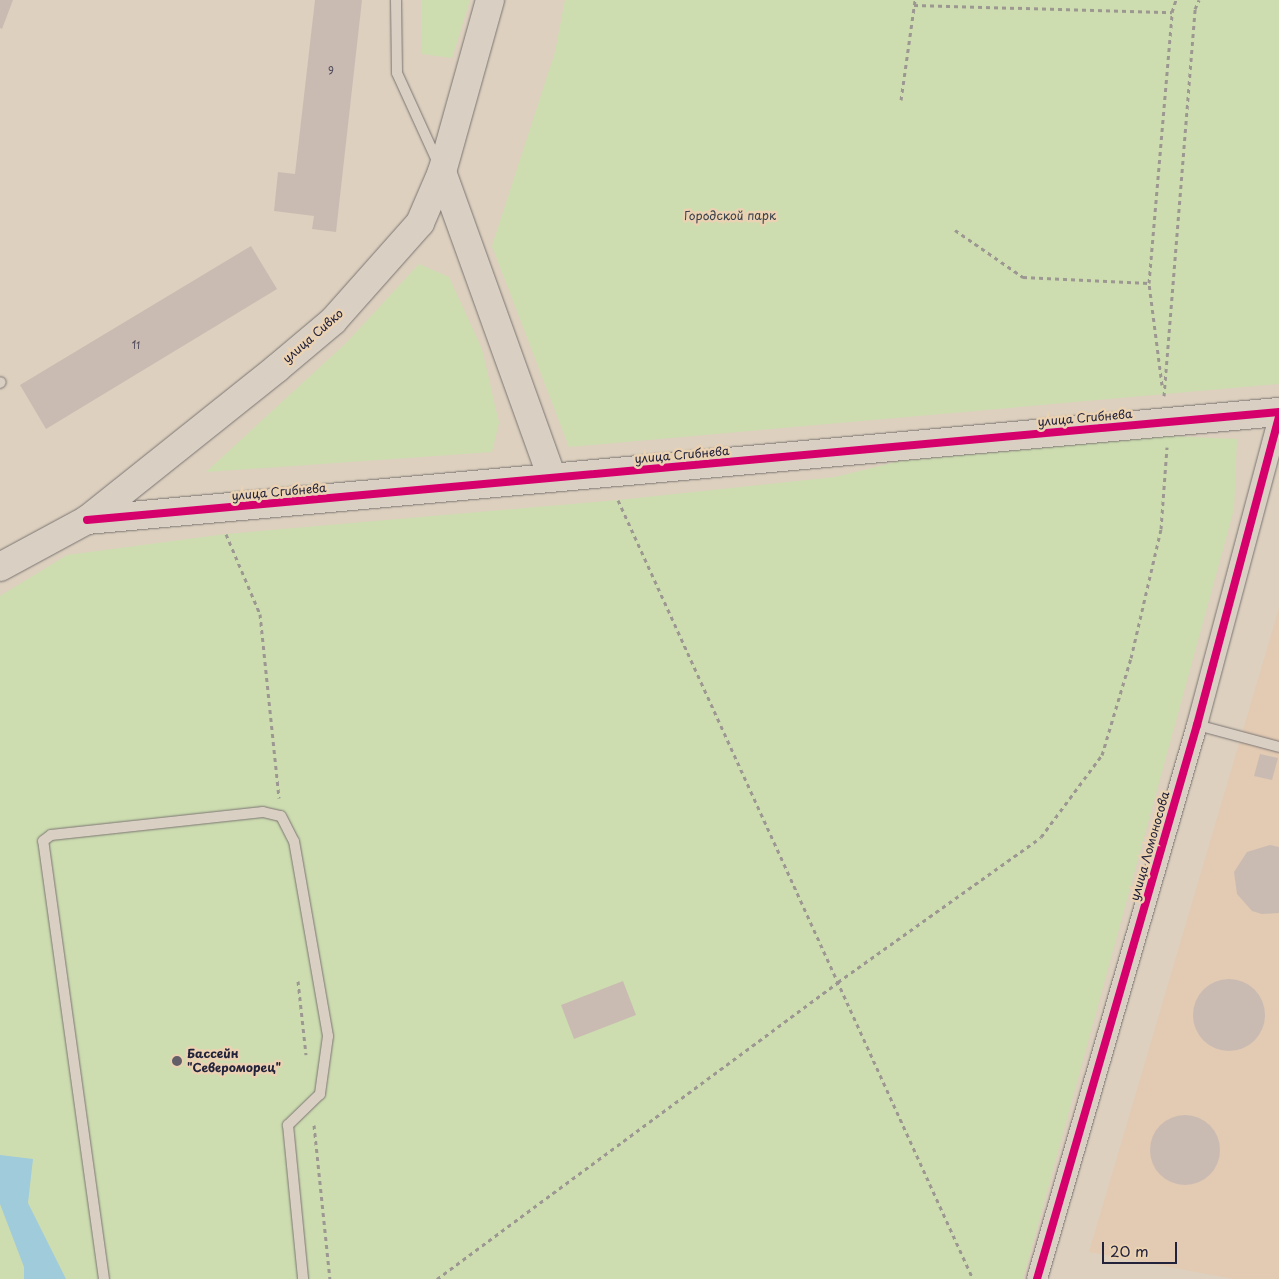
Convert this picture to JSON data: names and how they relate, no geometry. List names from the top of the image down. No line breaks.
{"streets":{"street":["улица Сивко","улица Сгибнева","улица Ломоносова"]},"crossings":[["улица Сивко","улица Сгибнева"]],"parks":["Городской парк"],"places":["Бассейн \"Североморец\""],"house_numbers":["9","11"],"scale_bar":"20 m"}
